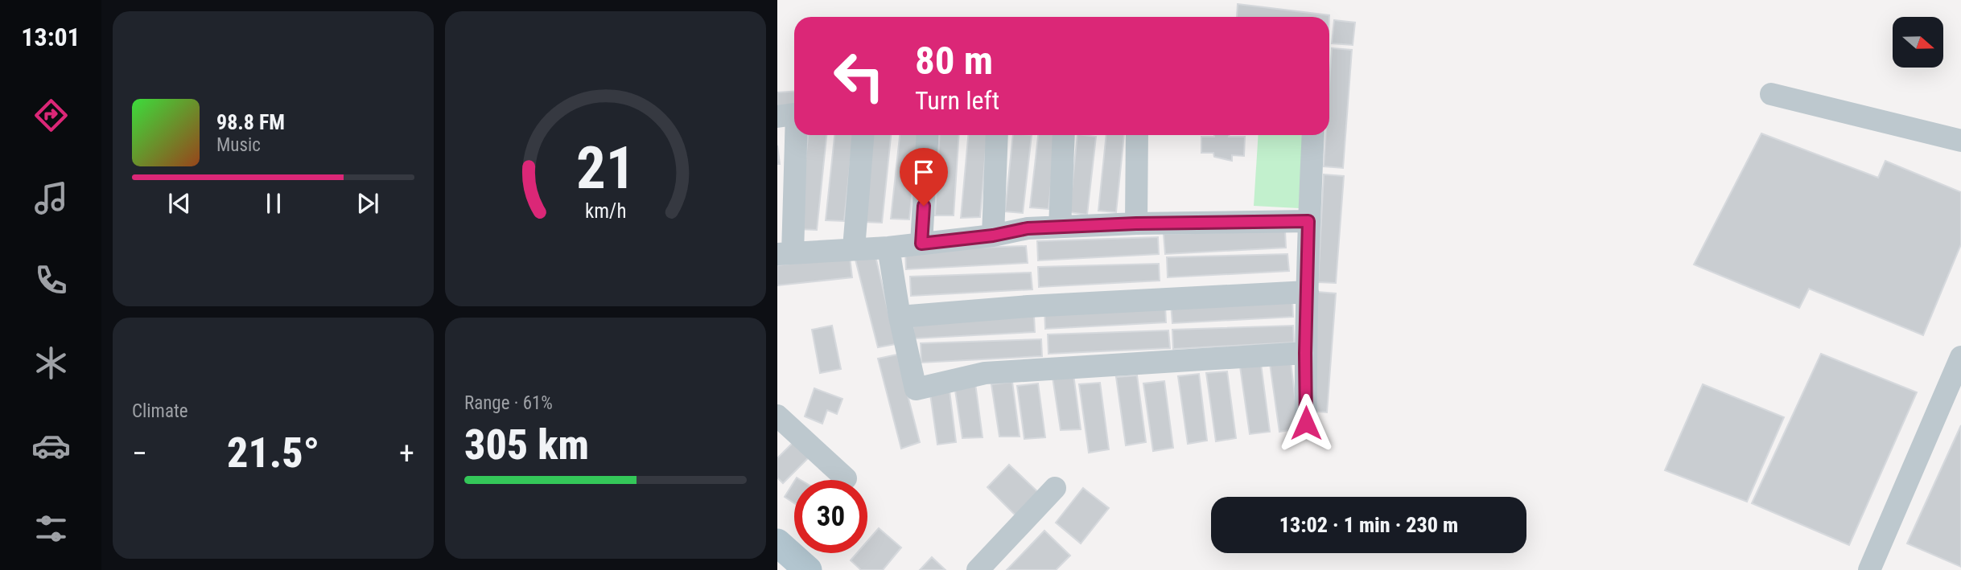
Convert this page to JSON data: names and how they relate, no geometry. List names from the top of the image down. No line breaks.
{"north":"right","page":{"tabs":"13:01","turn":["80 m","Turn left"],"song":["98.8 FM","Music"],"tile":["Climate",["Range · 61%","305 km"]],"heat":["−","21.5°","+"],"limit":"30","trip":"13:02 · 1 min · 230 m","gauge":["21","km/h"]}}
